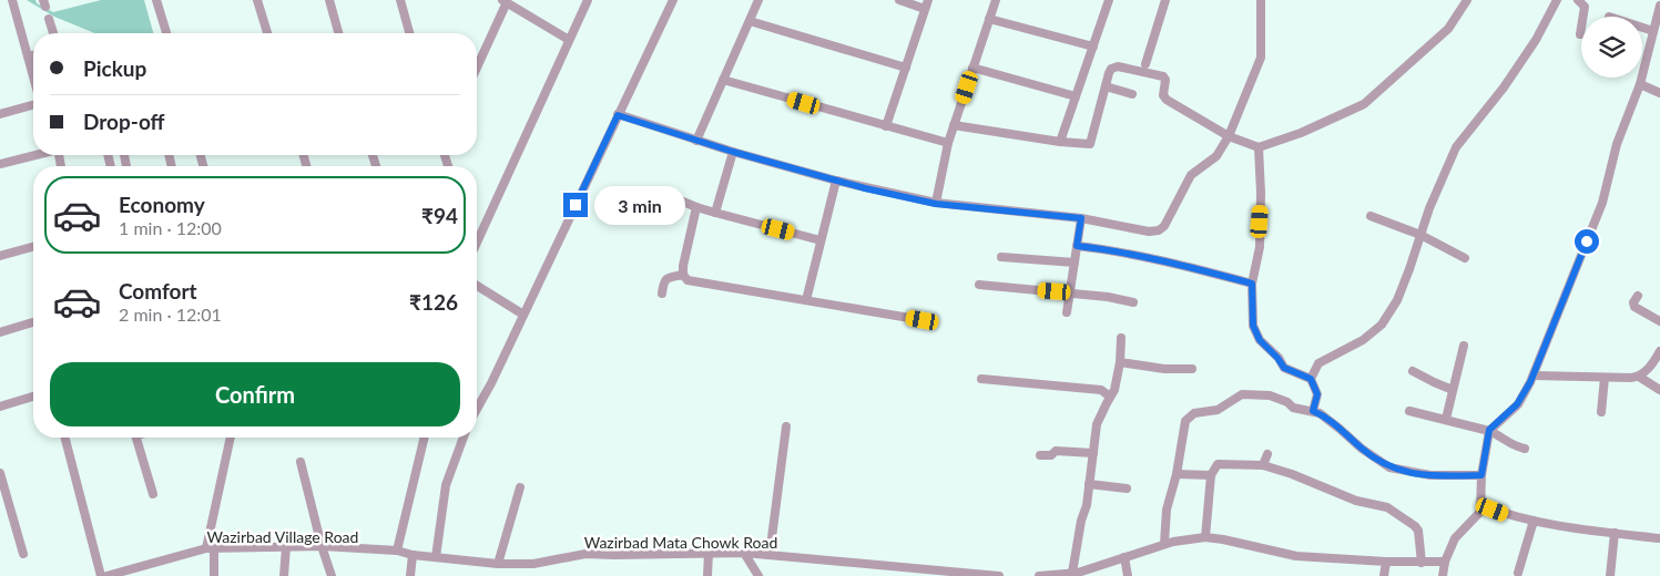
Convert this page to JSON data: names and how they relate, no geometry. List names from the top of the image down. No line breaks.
{"streets":{"street":["Wazirbad Village Road","Wazirbad Mata Chowk Road"]},"crossings":[["Wazirbad Village Road","Wazirbad Mata Chowk Road"]],"page":{"banner":["Pickup","Drop-off"],"list":[{"name":"Economy","note":"1 min · 12:00","value":"₹94"},{"name":"Comfort","note":"2 min · 12:01","value":"₹126"}],"bubble":"3 min","buttons":"Confirm"}}
